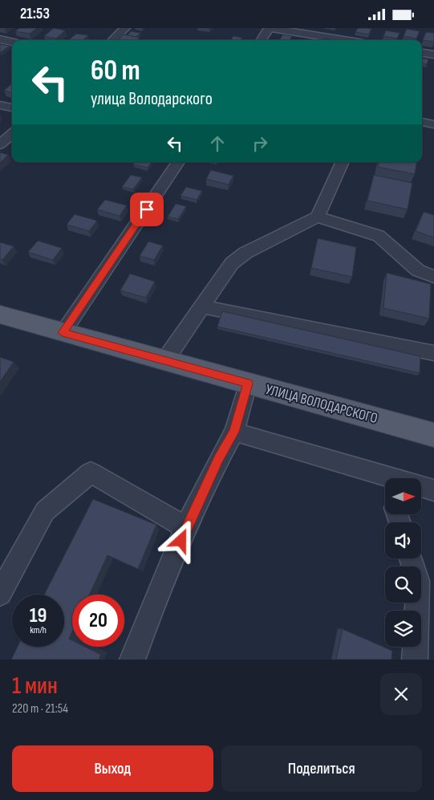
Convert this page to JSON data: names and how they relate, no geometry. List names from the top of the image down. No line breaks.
{"streets":{"main road":["УЛИЦА ВОЛОДАРСКОГО"]},"north":"right","page":{"status":"21:53","turn":["60 m","улица Володарского"],"speed":"19 km/h","limit":"20","heading":["1 мин","220 m · 21:54"],"buttons":["Выход","Поделиться"]}}
